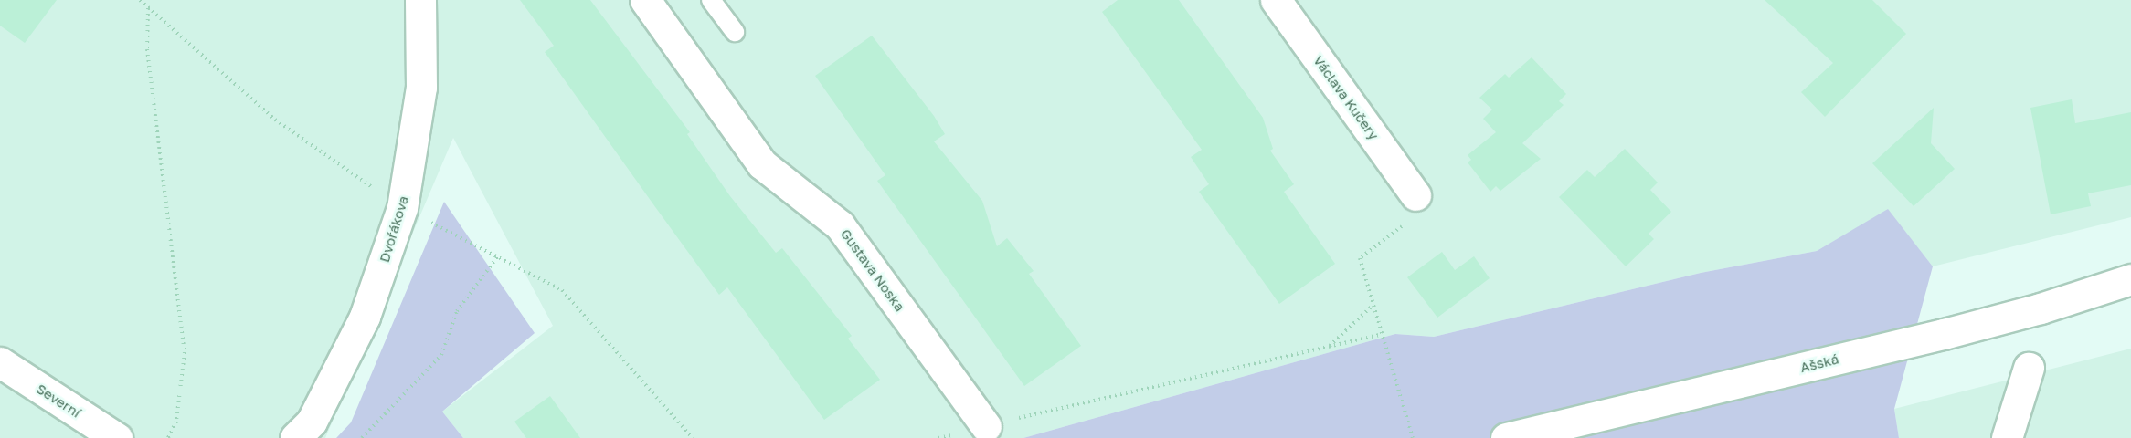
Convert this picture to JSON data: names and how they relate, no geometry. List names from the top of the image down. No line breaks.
{"streets":{"street":["Václava Kučery","Dvořákova","Gustava Noska","Ašská","Severní"]}}
